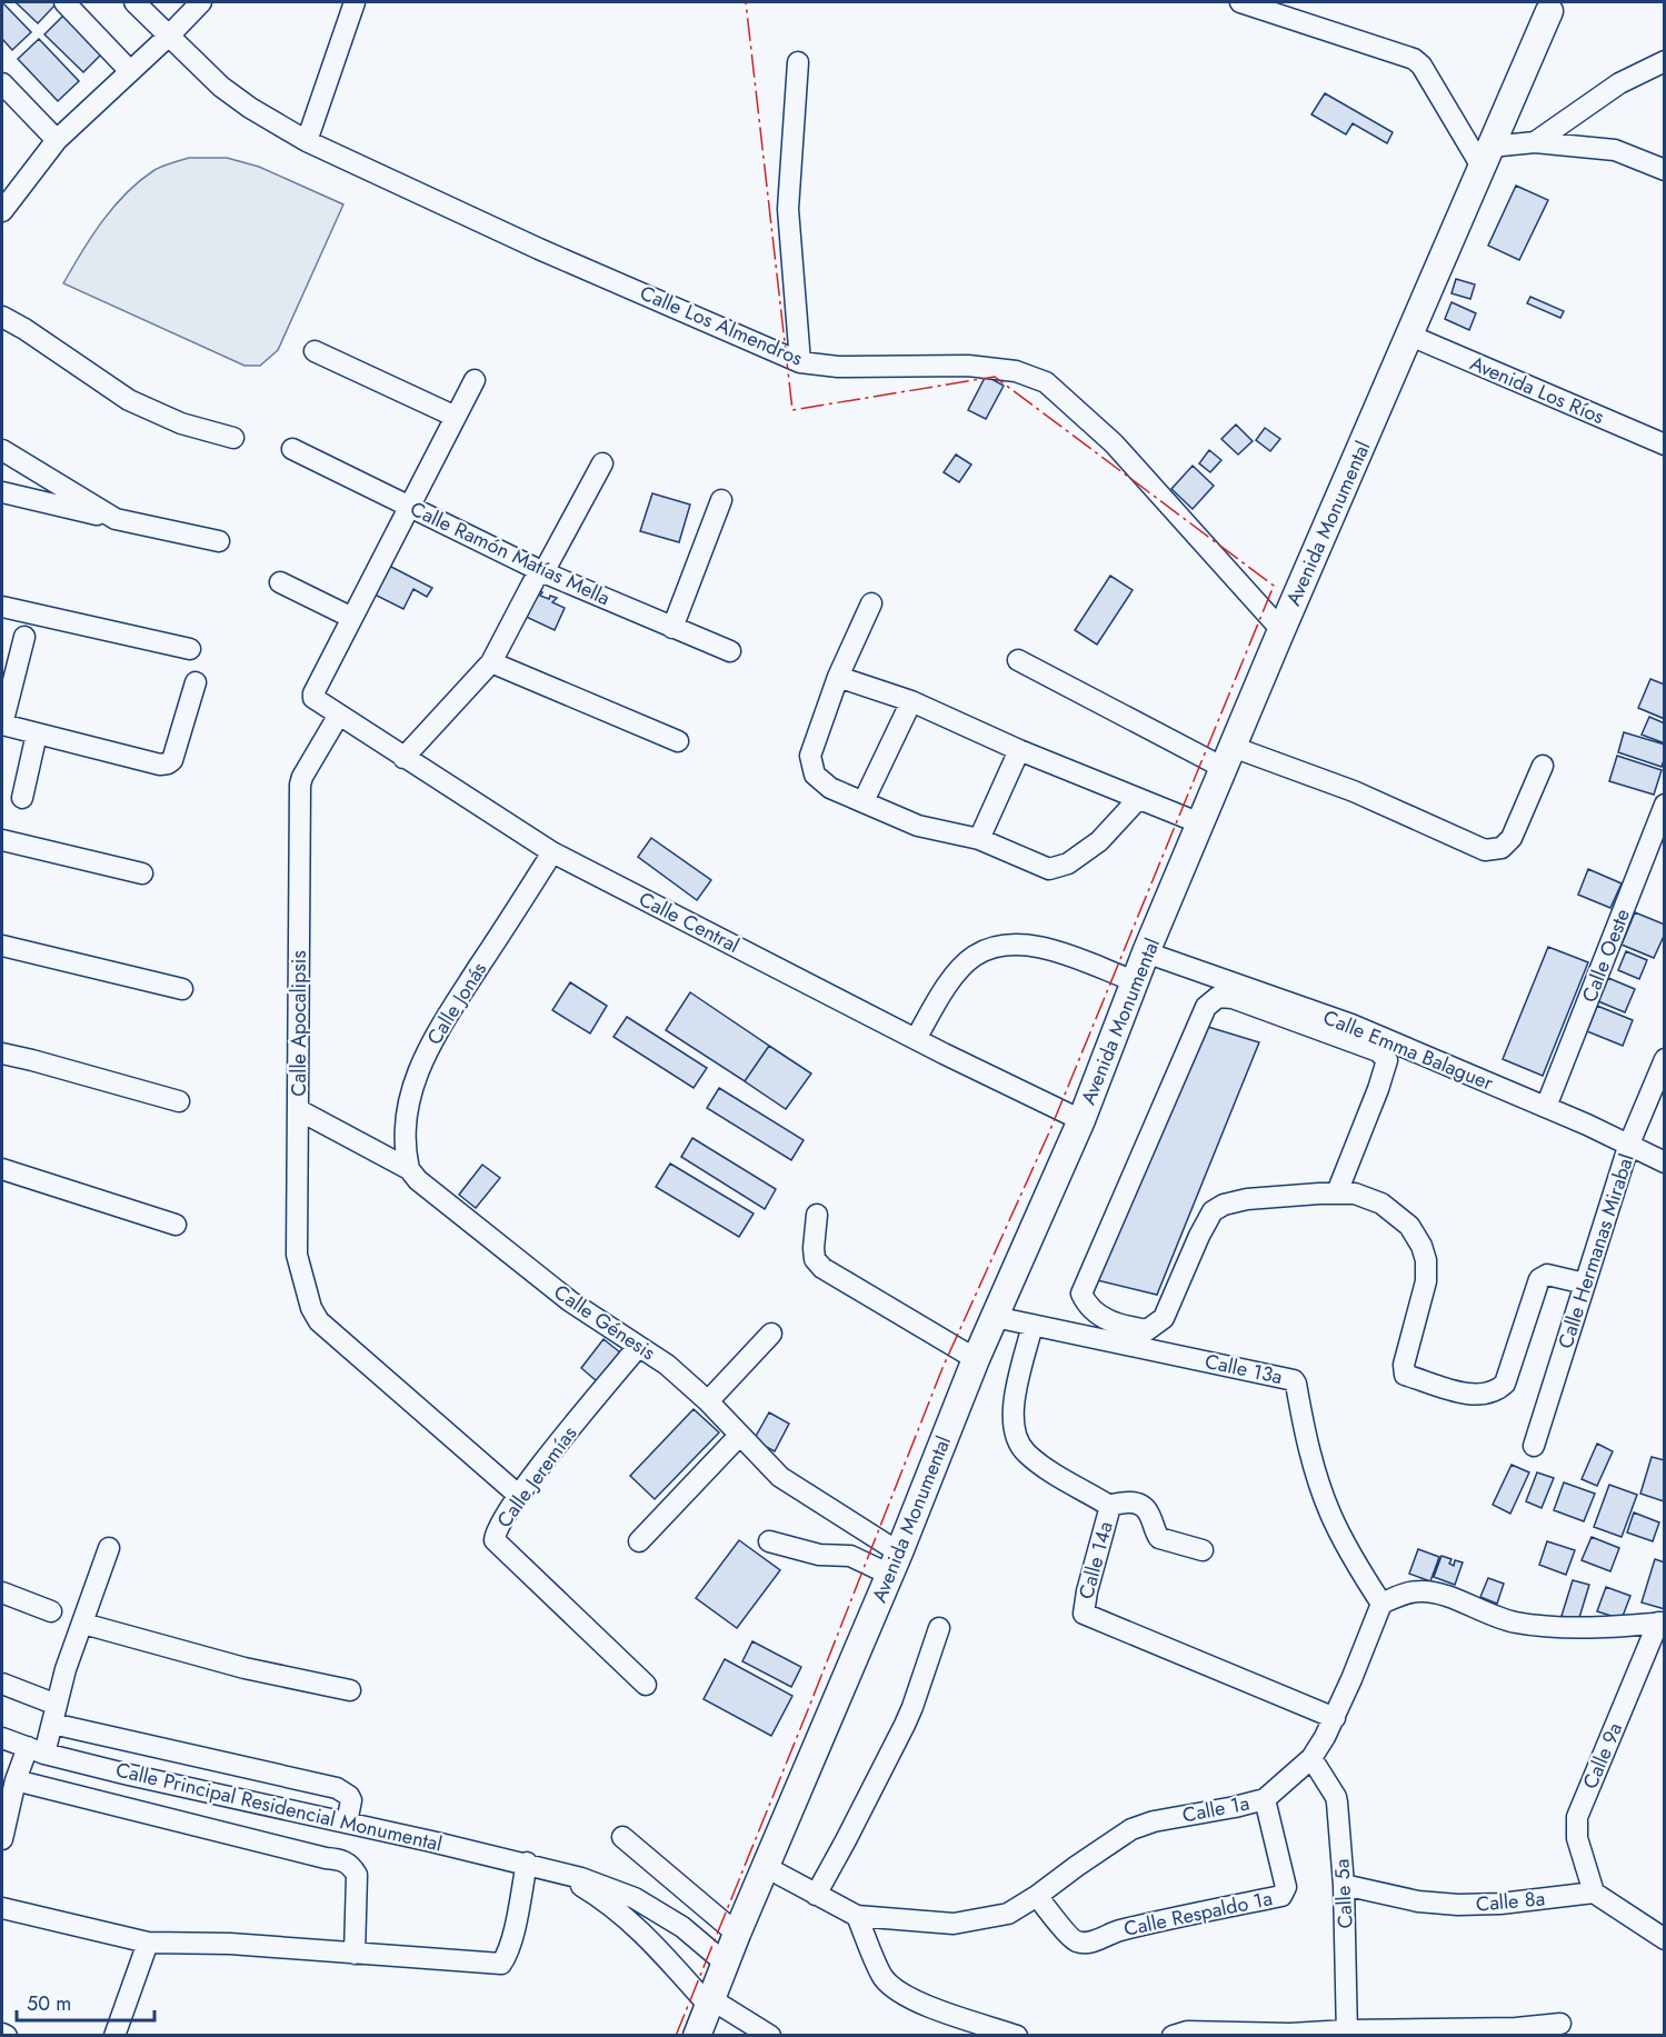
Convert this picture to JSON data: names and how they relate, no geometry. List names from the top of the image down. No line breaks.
{"streets":{"main road":["Avenida Monumental"],"street":["Calle Los Almendros","Avenida Los Ríos","Calle Ramón Matías Mella","Calle Central","Calle Oeste","Calle Jonás","Calle Apocalipsis","Calle Emma Balaguer","Calle Hermanas Mirabal","Calle Génesis","Calle 13a","Calle Jeremías","Calle 14a","Calle 9a","Calle Principal Residencial Monumental","Calle 1a","Calle 5a","Calle 8a","Calle Respaldo 1a"]},"crossings":[["Calle Los Almendros","Avenida Monumental"],["Avenida Los Ríos","Avenida Monumental"],["Avenida Monumental","Calle Central"],["Avenida Monumental","Calle Emma Balaguer"],["Avenida Monumental","Calle Génesis"],["Avenida Monumental","Calle 13a"],["Avenida Monumental","Calle Principal Residencial Monumental"],["Avenida Monumental","Calle 1a"],["Calle Central","Calle Jonás"],["Calle Central","Calle Apocalipsis"],["Calle Oeste","Calle Emma Balaguer"],["Calle Jonás","Calle Génesis"],["Calle Apocalipsis","Calle Génesis"],["Calle Apocalipsis","Calle Jeremías"],["Calle Emma Balaguer","Calle Hermanas Mirabal"],["Calle Génesis","Calle Jeremías"],["Calle 13a","Calle 14a"],["Calle 13a","Calle 1a"],["Calle 14a","Calle 1a"],["Calle 9a","Calle 8a"],["Calle 1a","Calle 5a"],["Calle 1a","Calle Respaldo 1a"],["Calle 5a","Calle 8a"]],"scale_bar":"50 m"}
